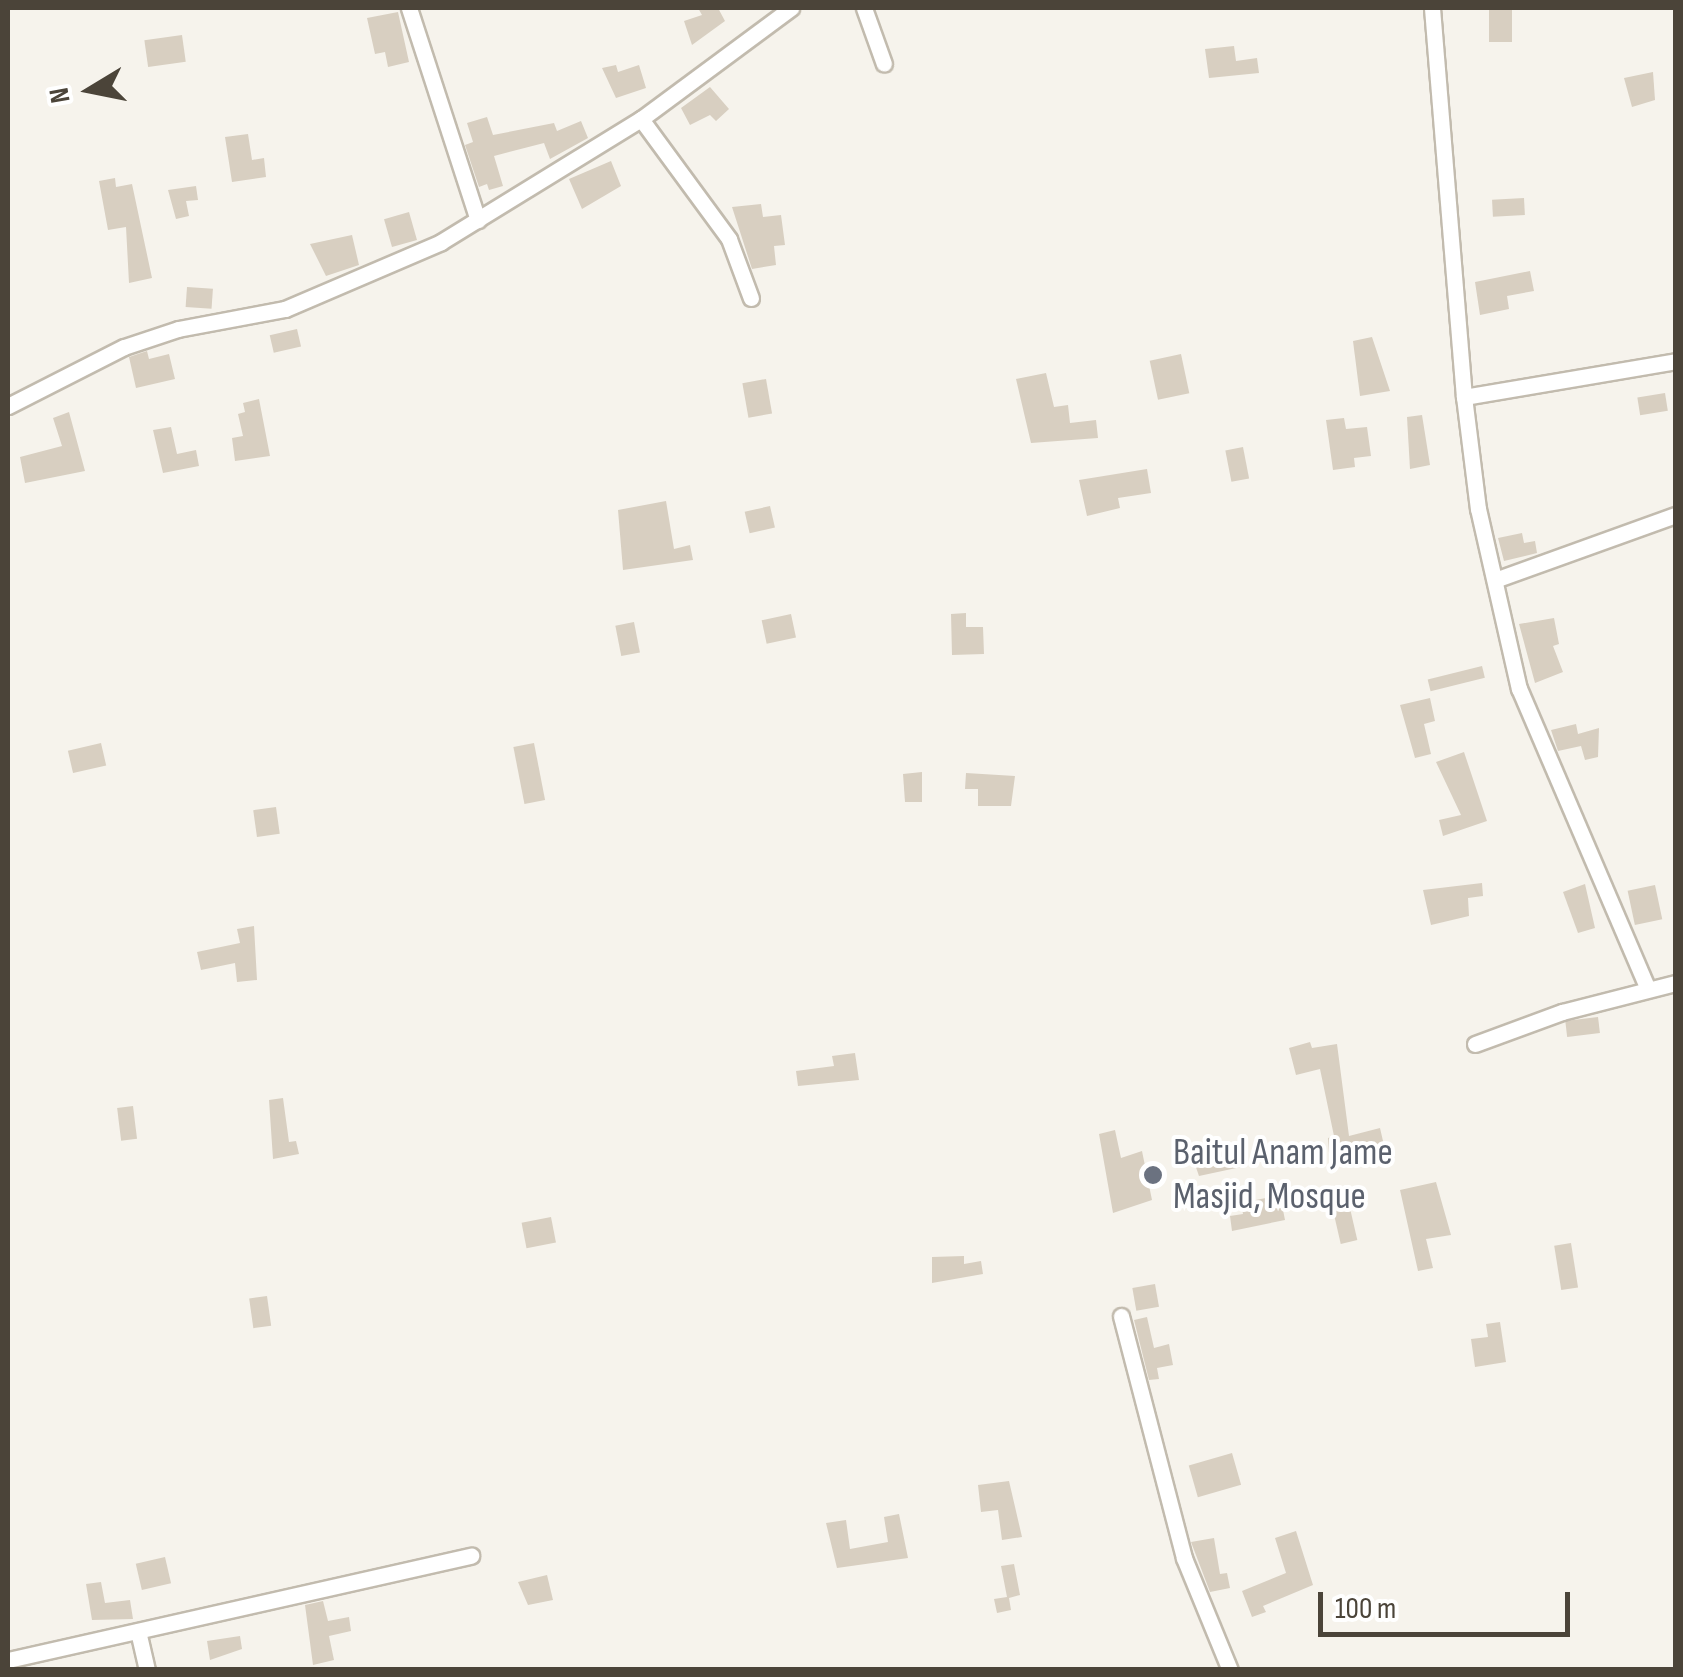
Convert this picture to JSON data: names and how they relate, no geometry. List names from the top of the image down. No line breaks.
{"places":["Baitul Anam Jame Masjid, Mosque"],"scale_bar":"100 m","north":"left"}
